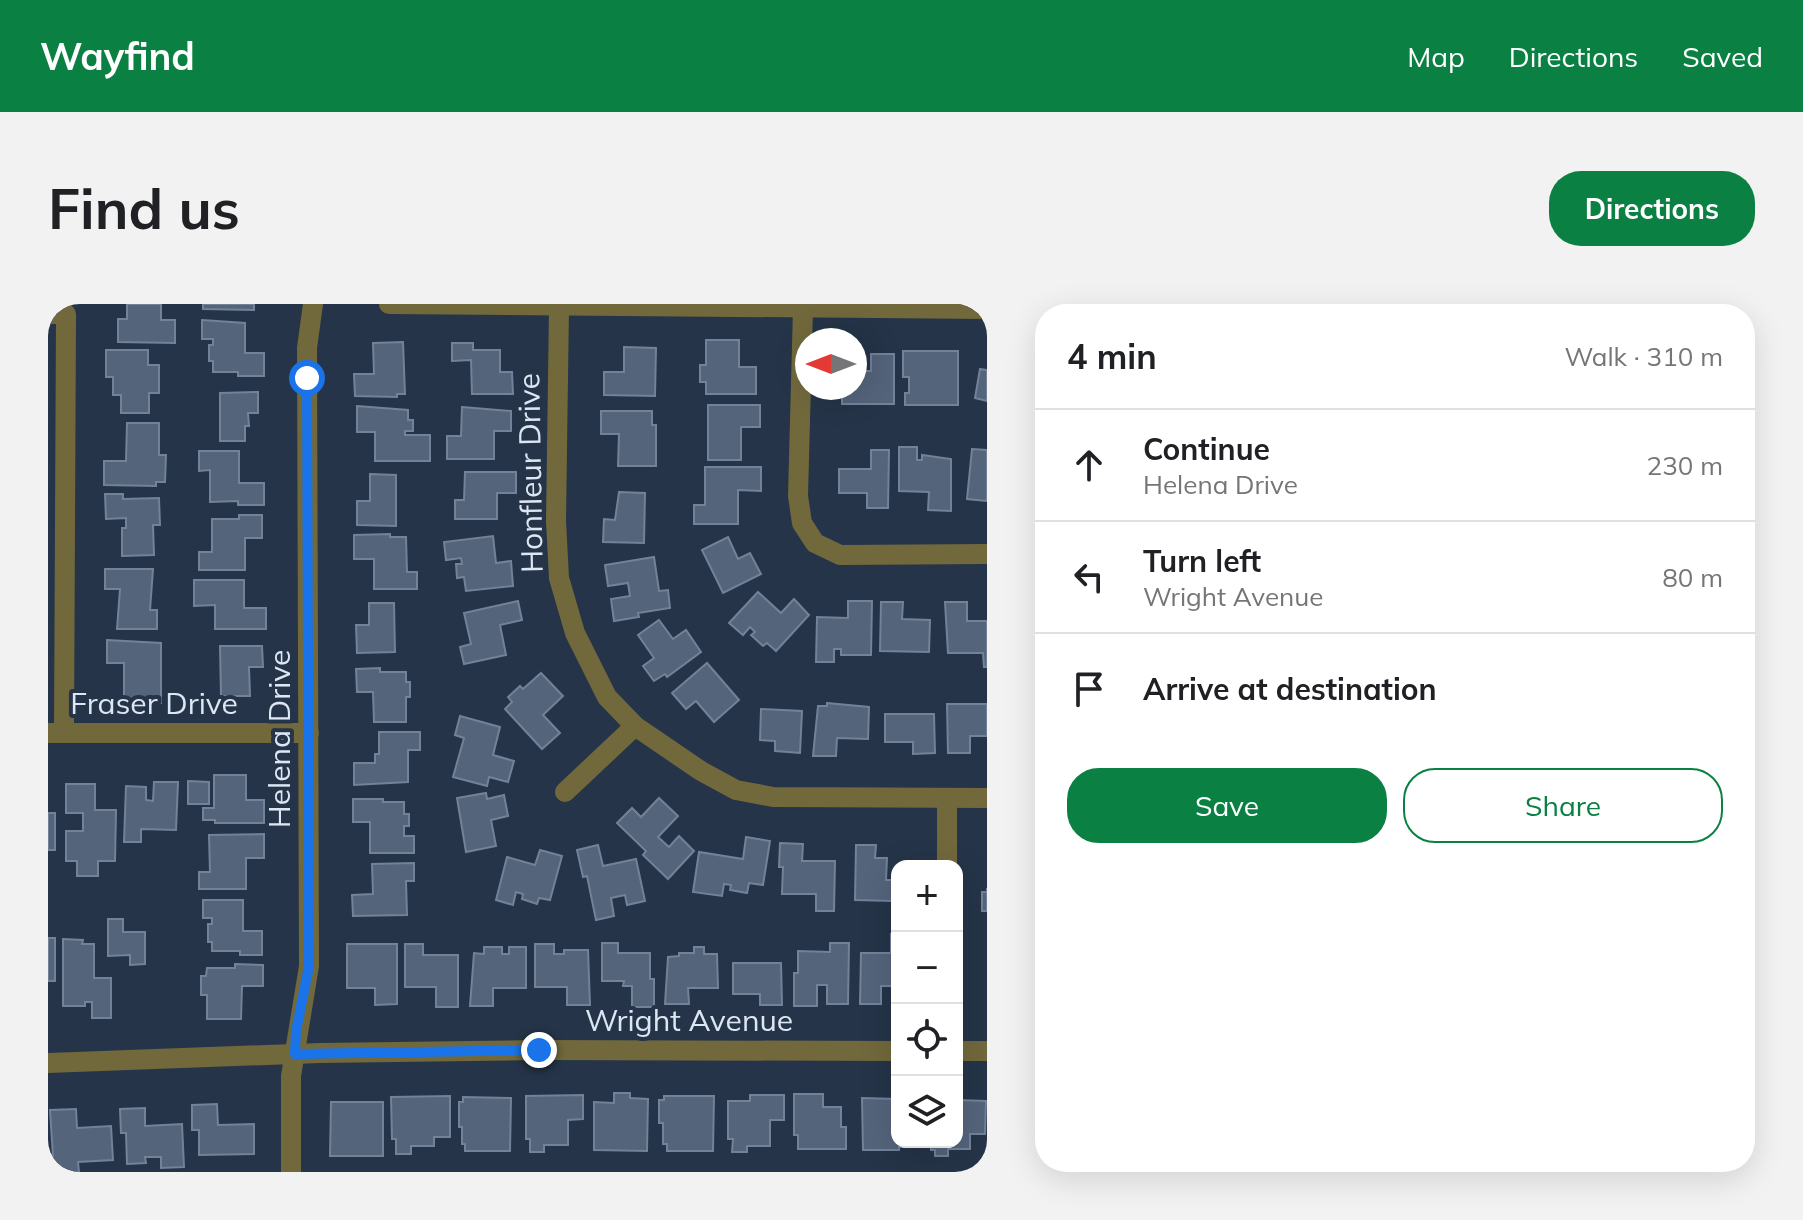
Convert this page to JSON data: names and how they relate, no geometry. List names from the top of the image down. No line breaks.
{"streets":{"street":["Honfleur Drive","Fraser Drive","Helena Drive","Wright Avenue"]},"crossings":[["Fraser Drive","Helena Drive"],["Helena Drive","Wright Avenue"]],"north":"left","page":{"header":"Wayfind","nav":["Map","Directions","Saved"],"buttons":["Directions",["Save","Share"]],"title":"Find us","heading":["4 min","Walk · 310 m"],"list":[["Continue","Helena Drive","230 m"],["Turn left","Wright Avenue","80 m"],"Arrive at destination"],"map_buttons":["+","−"]}}
